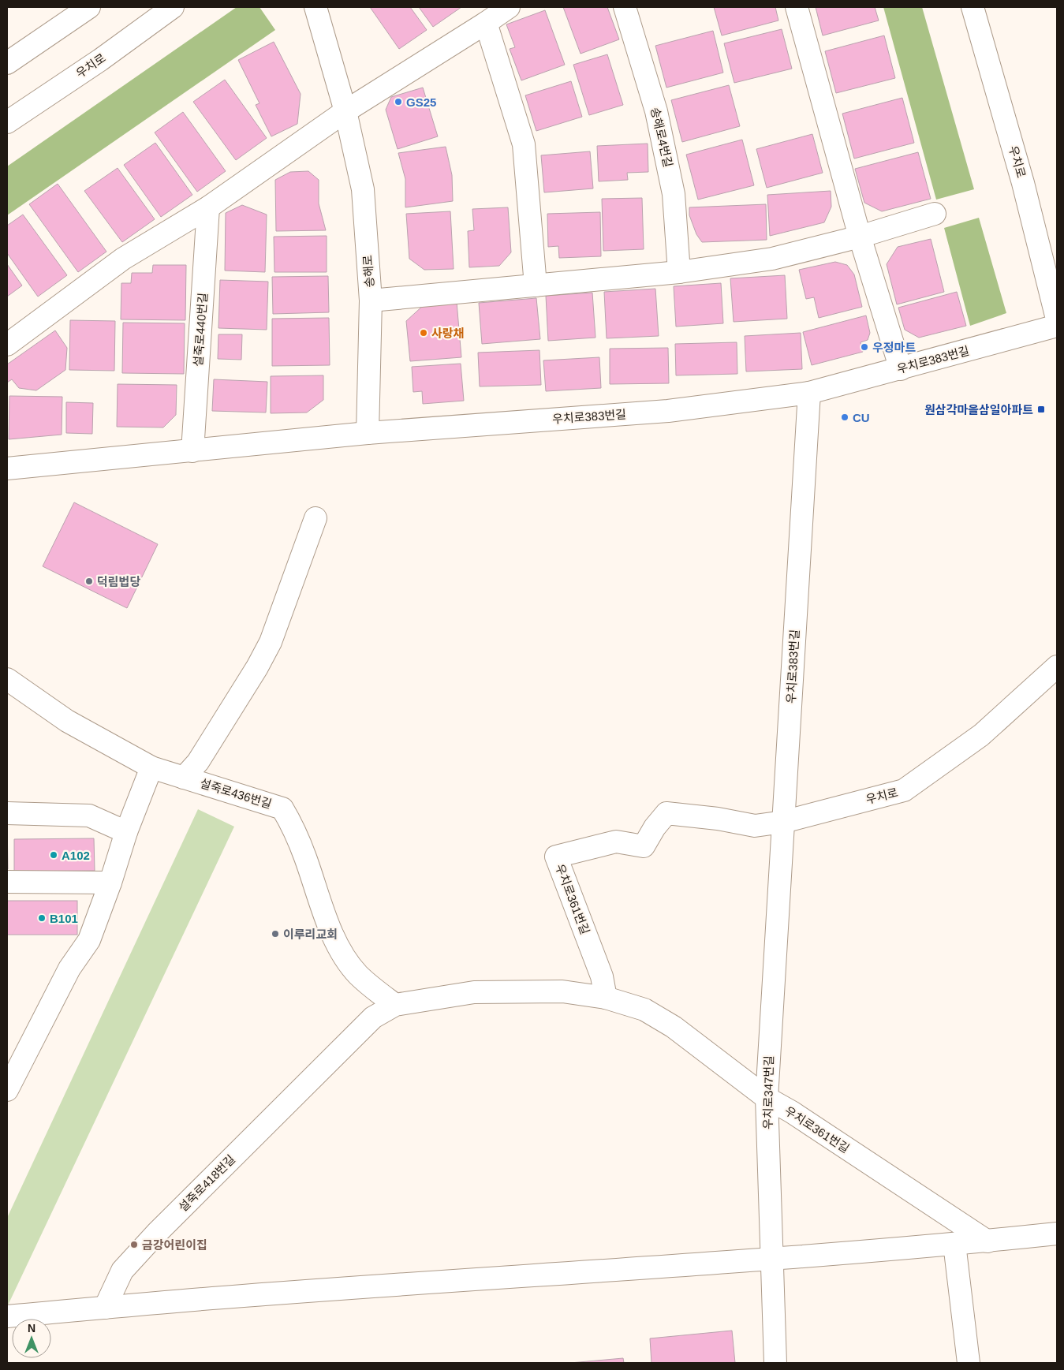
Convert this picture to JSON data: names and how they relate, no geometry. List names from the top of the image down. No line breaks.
{"streets":{"street":["우치로","송해로4번길","송해로","설죽로440번길","우치로383번길","설죽로436번길","우치로361번길","우치로347번길","설죽로418번길"]},"crossings":[["우치로","우치로383번길"],["우치로","우치로361번길"],["우치로","우치로347번길"],["송해로","우치로383번길"],["우치로383번길","우치로347번길"],["설죽로436번길","우치로361번길"],["설죽로436번길","설죽로418번길"],["우치로361번길","우치로347번길"],["우치로361번길","설죽로418번길"]],"places":{"other":["GS25","사랑채","우정마트","CU","덕림법당","A102","B101","이루리교회","금강어린이집"],"transit":["원삼각마을삼일아파트"]},"north":"top"}
